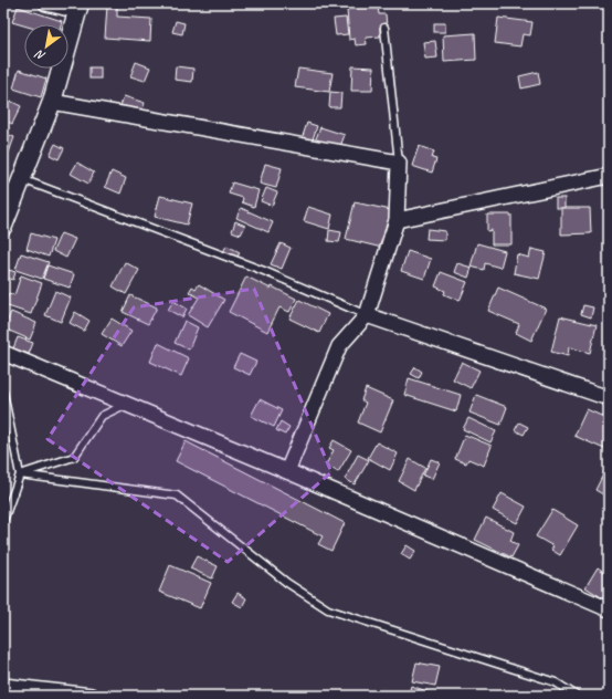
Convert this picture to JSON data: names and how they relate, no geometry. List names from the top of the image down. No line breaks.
{"north":"bottom left"}
